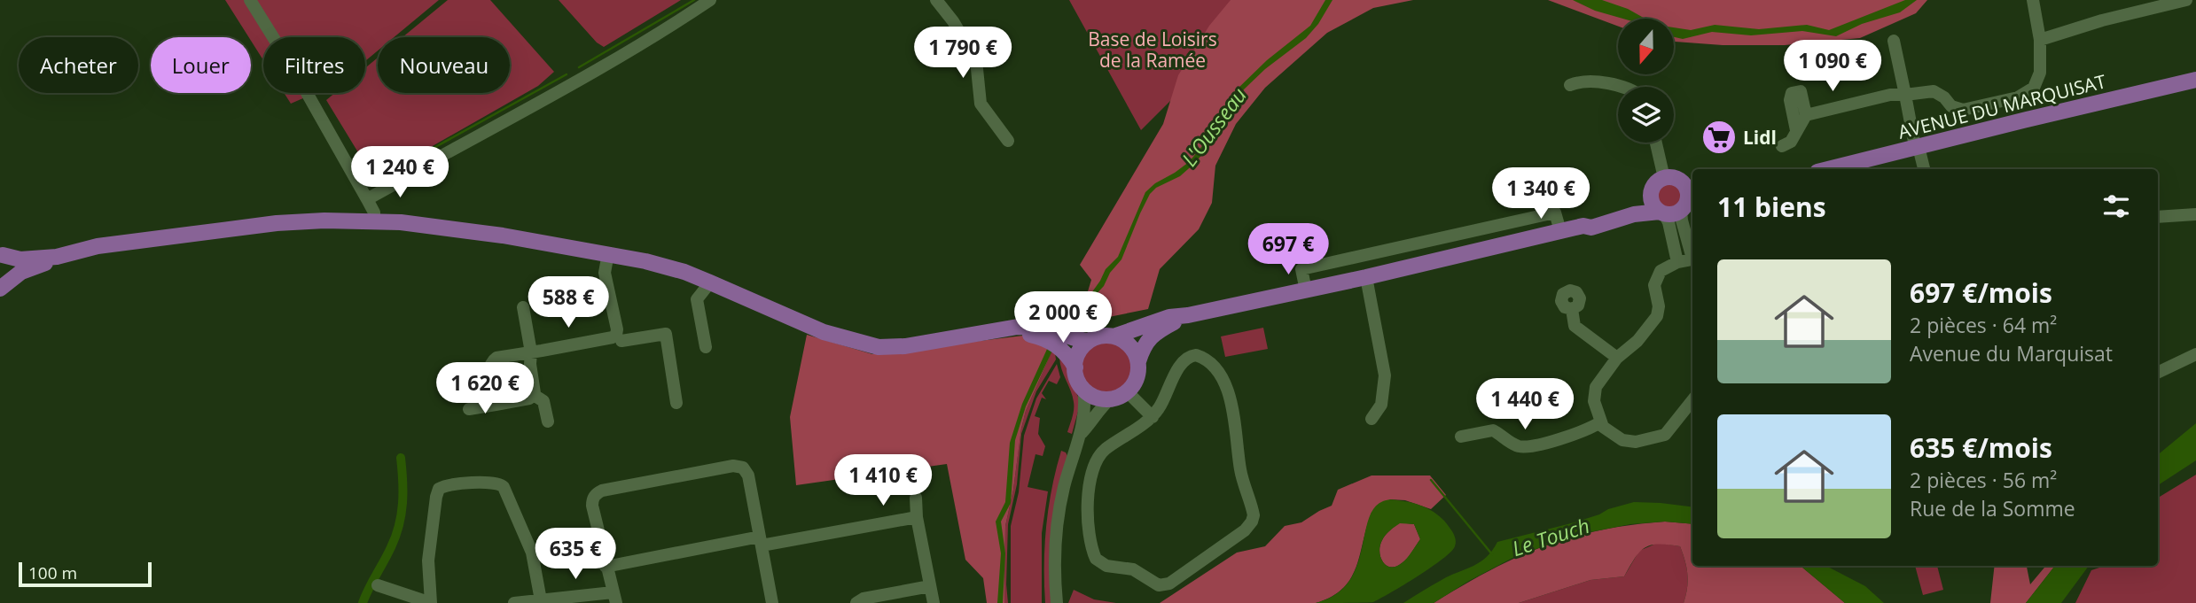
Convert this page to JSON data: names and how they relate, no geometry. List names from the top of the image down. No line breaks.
{"streets":{"main road":["AVENUE DU MARQUISAT"]},"water":["L'Ousseau","Le Touch"],"parks":["Base de Loisirs de la Ramée"],"places":{"supermarket":["Lidl"]},"scale_bar":"100 m","north":"bottom","page":{"price":["1 790 €","1 090 €","1 240 €","1 340 €","697 €","588 €","2 000 €","1 620 €","1 440 €","1 410 €","635 €"],"chip":["Acheter","Louer","Filtres","Nouveau"],"heading":"11 biens","list":[{"name":"697 €/mois","note":"2 pièces · 64 m² · Avenue du Marquisat"},{"name":"635 €/mois","note":"2 pièces · 56 m² · Rue de la Somme"}],"scale":"100 m"}}
